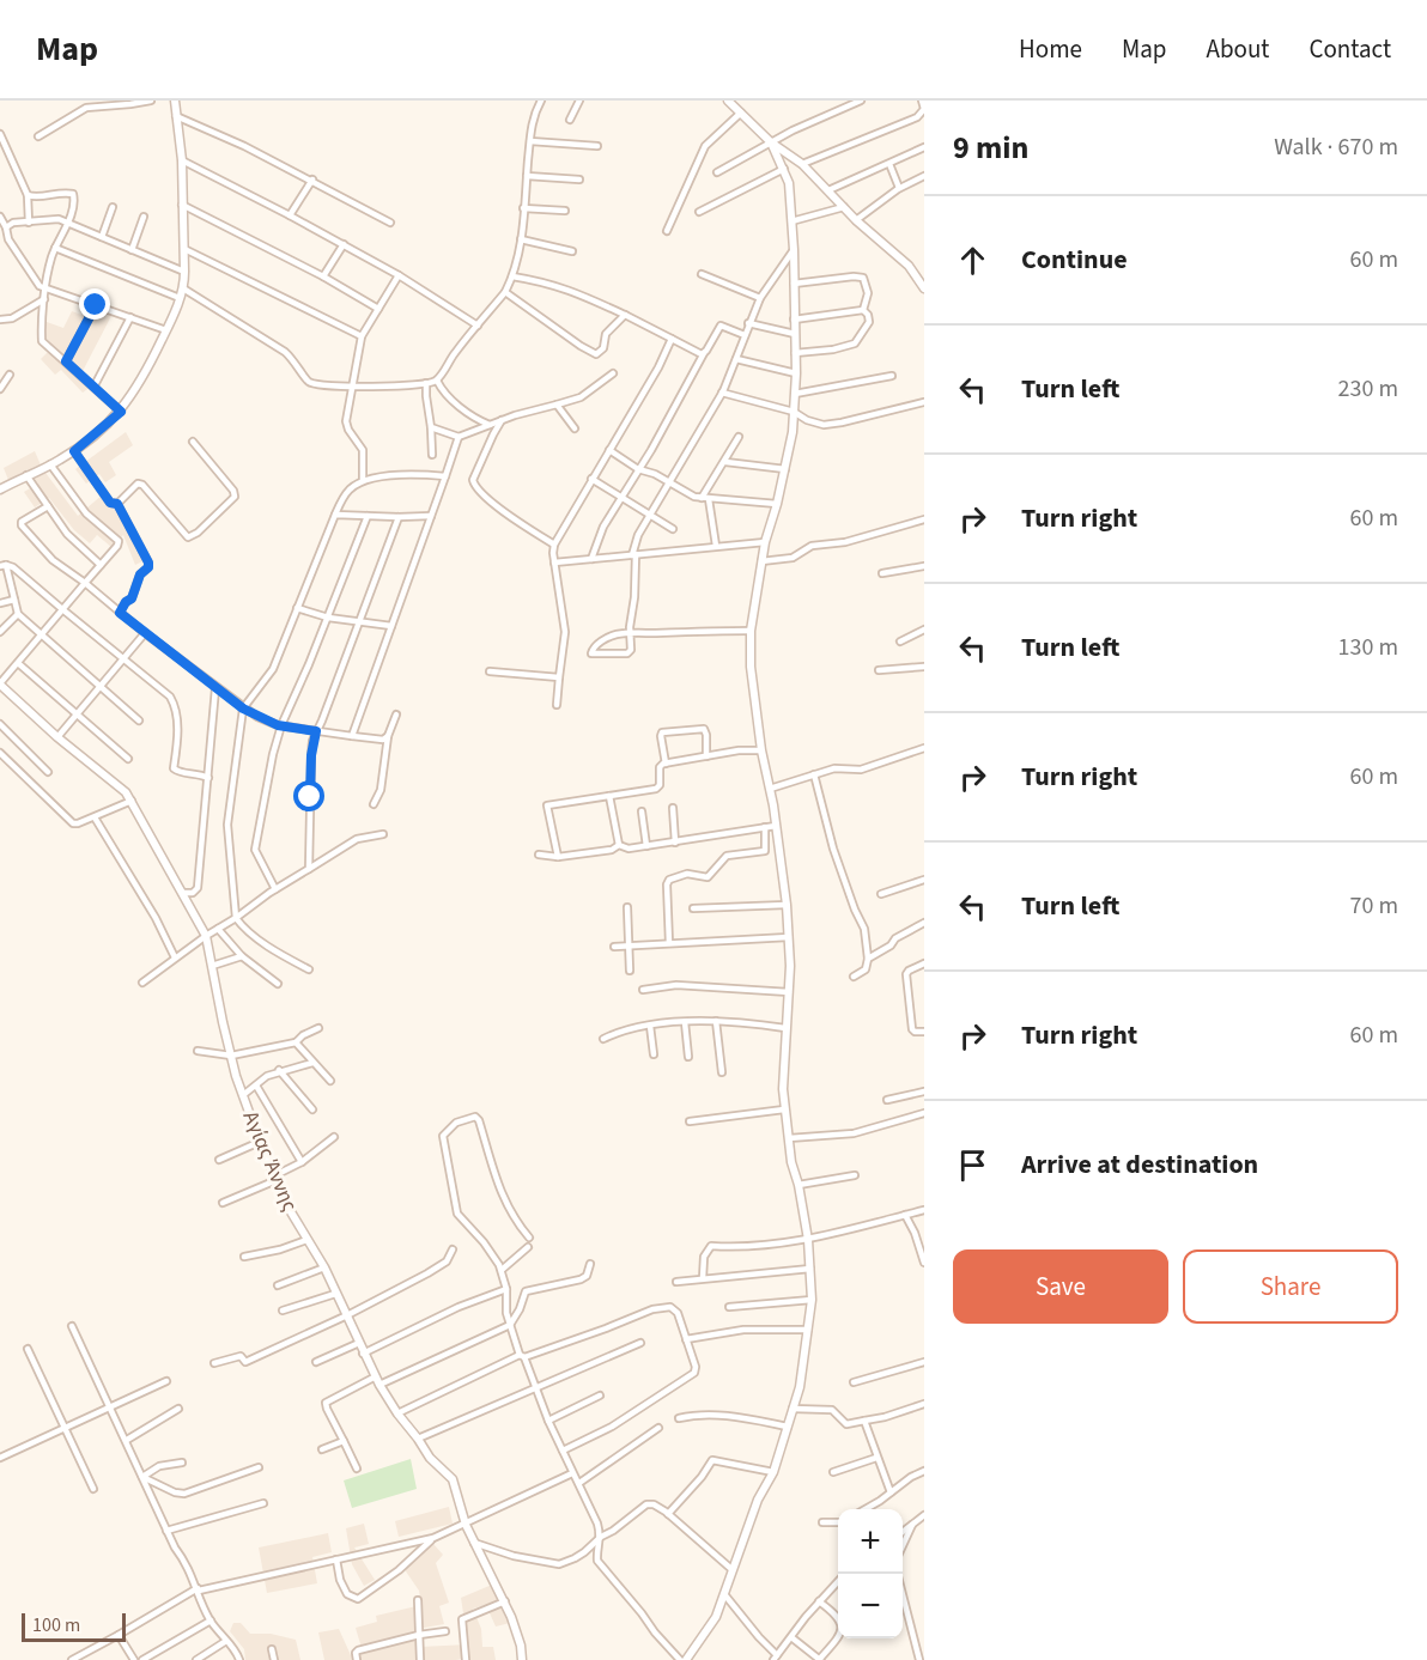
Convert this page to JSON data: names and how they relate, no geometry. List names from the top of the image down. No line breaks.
{"streets":{"street":["Αγίας Άννης"]},"scale_bar":"100 m","page":{"header":"Map","nav":["Home","Map","About","Contact"],"heading":["9 min","Walk · 670 m"],"list":[["Continue","60 m"],["Turn left","230 m"],["Turn right","60 m"],["Turn left","130 m"],["Turn right","60 m"],["Turn left","70 m"],["Turn right","60 m"],"Arrive at destination"],"buttons":["Save","Share"],"map_buttons":["+","−"],"scale":"100 m"}}
